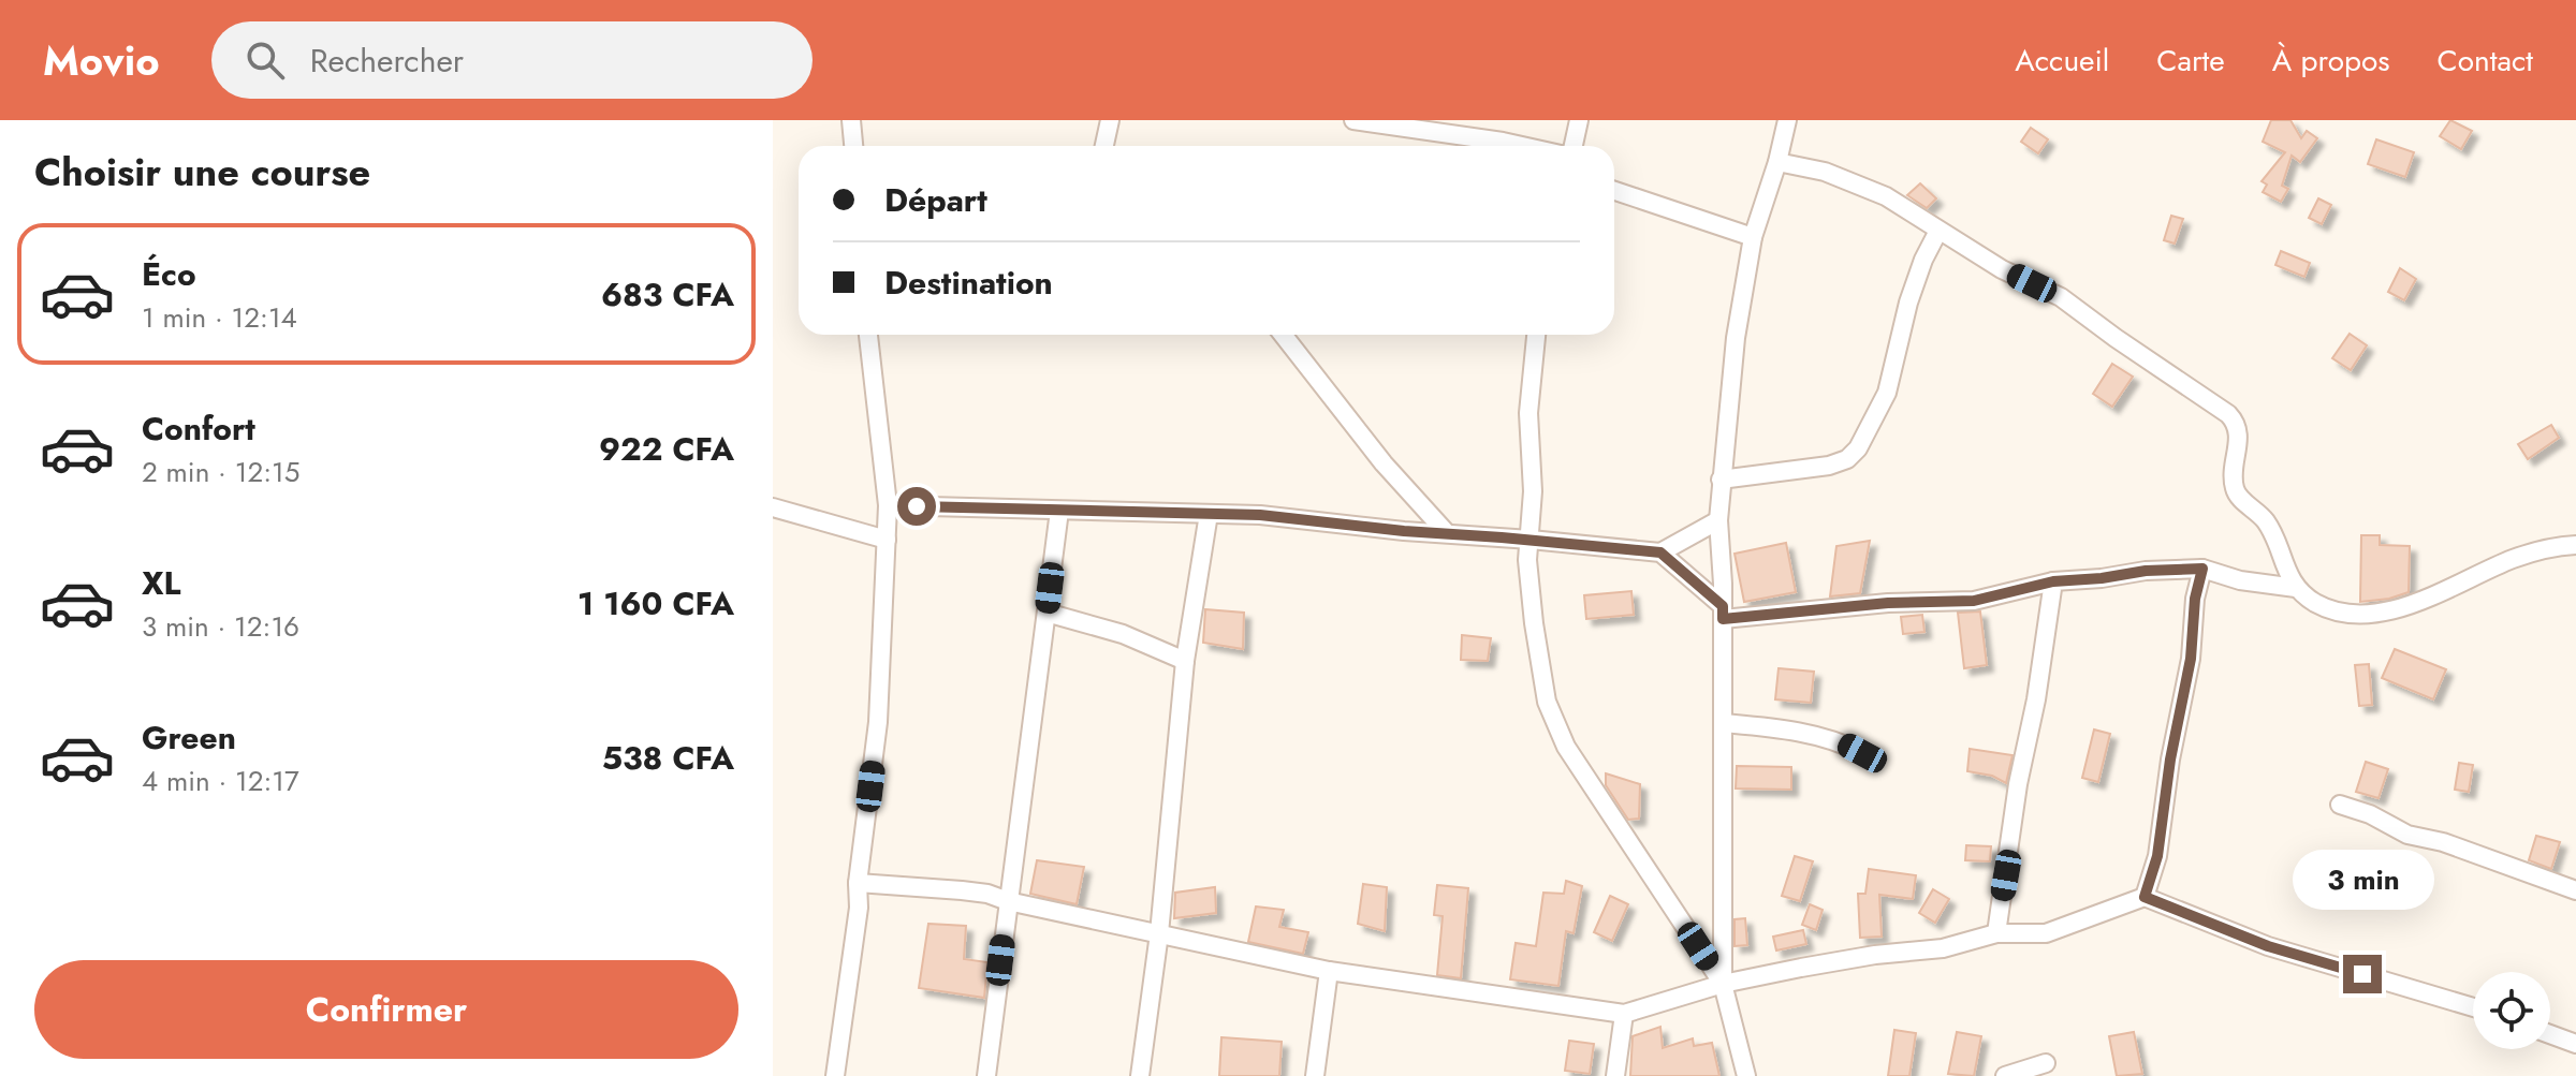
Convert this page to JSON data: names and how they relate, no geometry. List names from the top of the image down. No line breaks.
{"page":{"header":"Movio","search":"Rechercher","nav":["Accueil","Carte","À propos","Contact"],"heading":"Choisir une course","banner":["Départ","Destination"],"list":[{"name":"Éco","note":"1 min · 12:14","value":"683 CFA"},{"name":"Confort","note":"2 min · 12:15","value":"922 CFA"},{"name":"XL","note":"3 min · 12:16","value":"1 160 CFA"},{"name":"Green","note":"4 min · 12:17","value":"538 CFA"}],"bubble":"3 min","buttons":"Confirmer"}}
